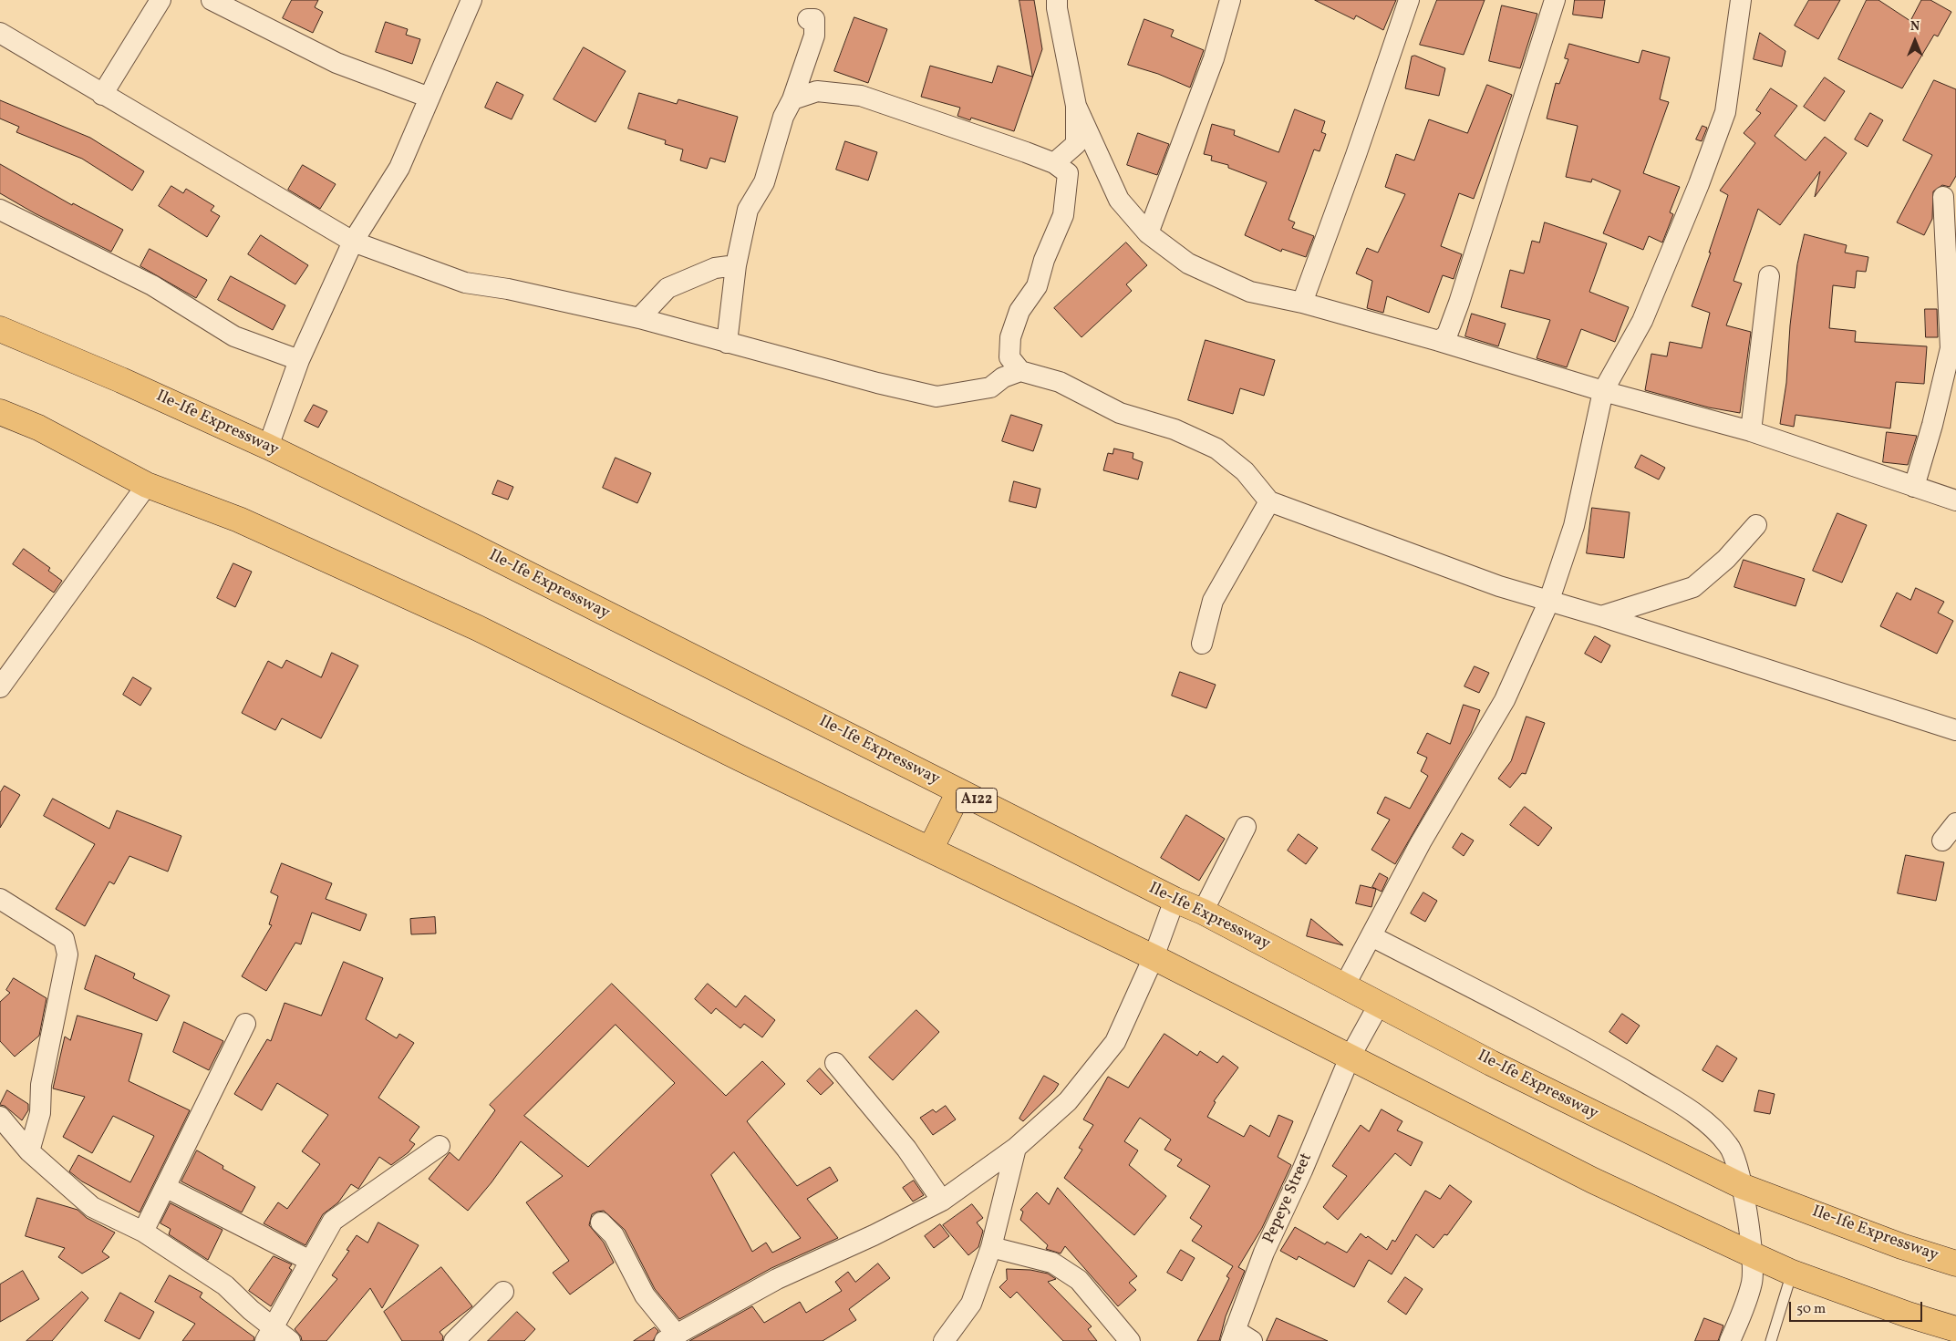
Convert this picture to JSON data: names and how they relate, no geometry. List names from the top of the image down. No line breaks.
{"streets":{"highway":["Ile-Ife Expressway","A122"],"street":["Pepeye Street"]},"crossings":[["Ile-Ife Expressway","Pepeye Street"]],"scale_bar":"50 m","north":"top"}
